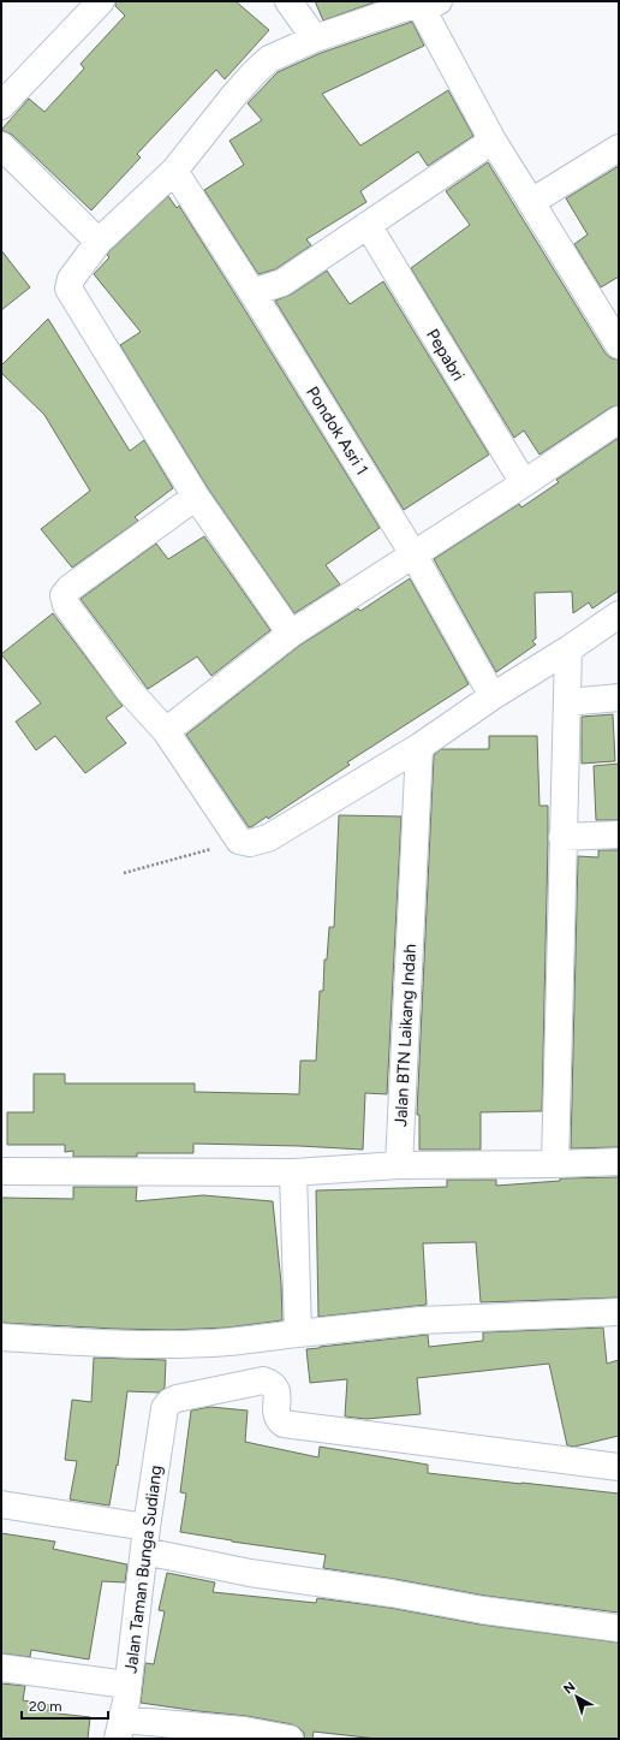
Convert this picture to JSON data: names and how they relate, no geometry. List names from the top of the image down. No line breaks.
{"streets":{"street":["Pepabri","Pondok Asri 1","Jalan BTN Laikang Indah","Jalan Taman Bunga Sudiang"]},"scale_bar":"20 m","north":"top left"}
